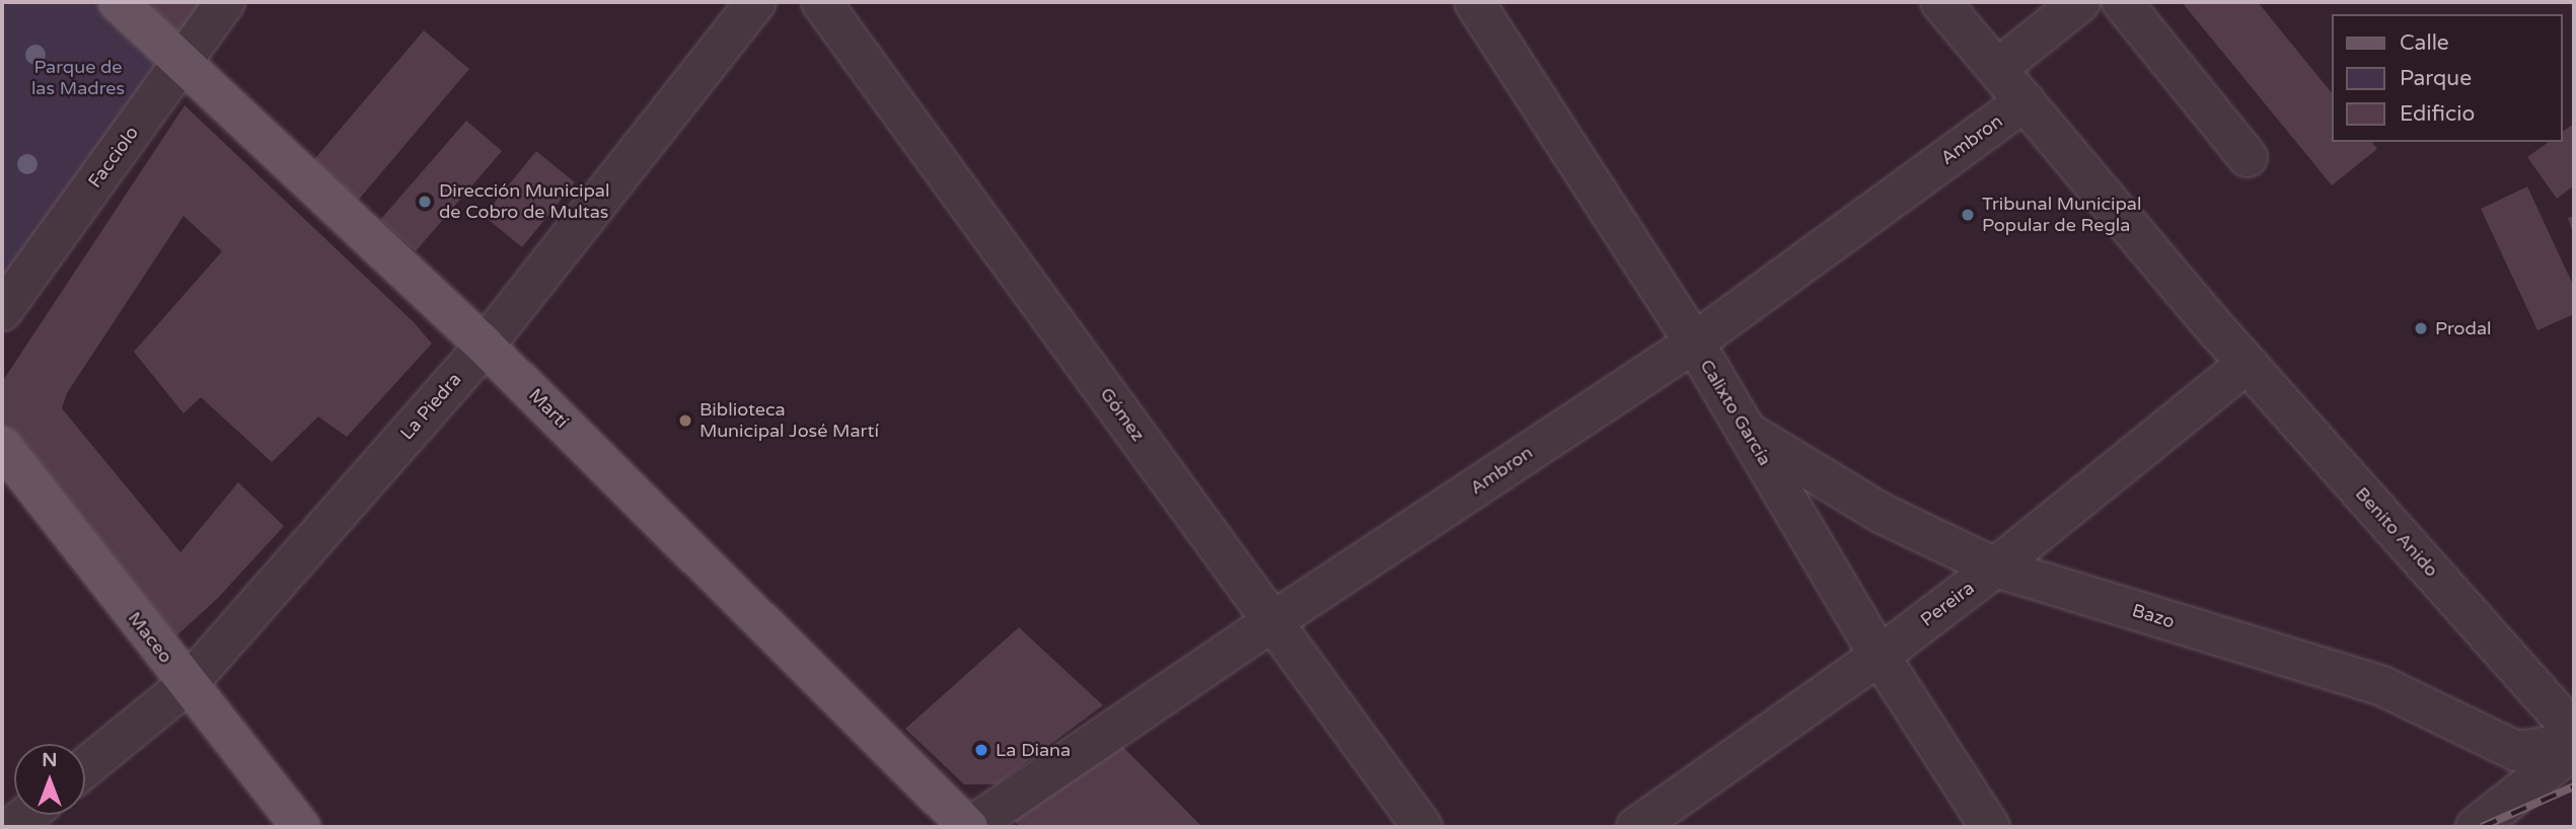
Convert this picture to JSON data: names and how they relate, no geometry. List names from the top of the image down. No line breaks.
{"streets":{"main road":["Martí","Maceo"],"street":["Ambron","Facciolo","La Piedra","Calixto García","Gómez","Benito Anido","Pereira","Bazo"]},"crossings":[["Ambron","Martí"],["Ambron","Calixto García"],["Ambron","Gómez"],["Ambron","Benito Anido"],["Facciolo","Martí"],["La Piedra","Martí"],["La Piedra","Maceo"],["Calixto García","Pereira"],["Calixto García","Bazo"],["Benito Anido","Pereira"],["Pereira","Bazo"]],"parks":["Parque de las Madres"],"places":["Dirección Municipal de Cobro de Multas","Tribunal Municipal Popular de Regla","Prodal","Biblioteca Municipal José Martí","La Diana"],"legend":["Calle","Parque","Edificio"],"north":"top"}
